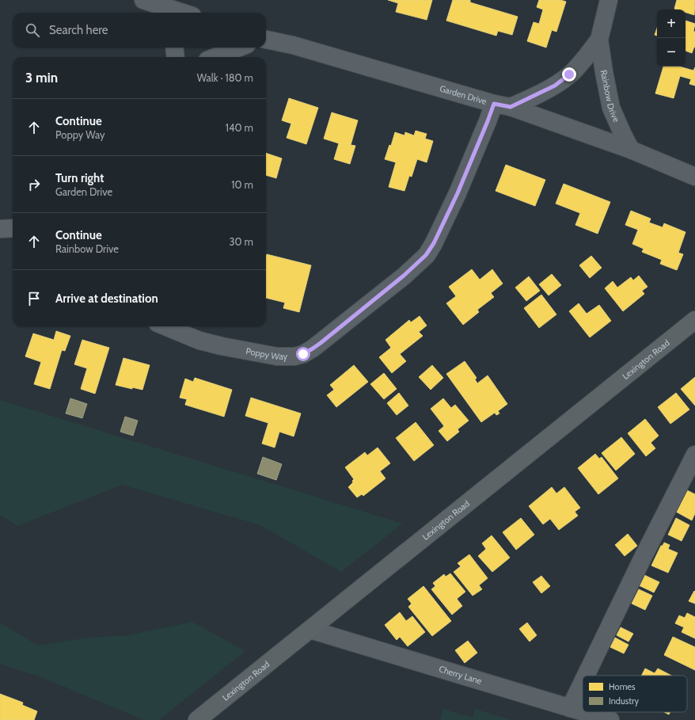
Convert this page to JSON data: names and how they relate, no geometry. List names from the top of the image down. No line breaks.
{"streets":{"main road":["Lexington Road"],"street":["Garden Drive","Rainbow Drive","Poppy Way","Cherry Lane"]},"crossings":[["Garden Drive","Rainbow Drive"],["Garden Drive","Poppy Way"],["Rainbow Drive","Poppy Way"],["Lexington Road","Cherry Lane"]],"legend":["Homes","Industry"],"page":{"map_buttons":["+","−"],"search":"Search here","heading":["3 min","Walk · 180 m"],"list":[["Continue","Poppy Way","140 m"],["Turn right","Garden Drive","10 m"],["Continue","Rainbow Drive","30 m"],"Arrive at destination"]}}
